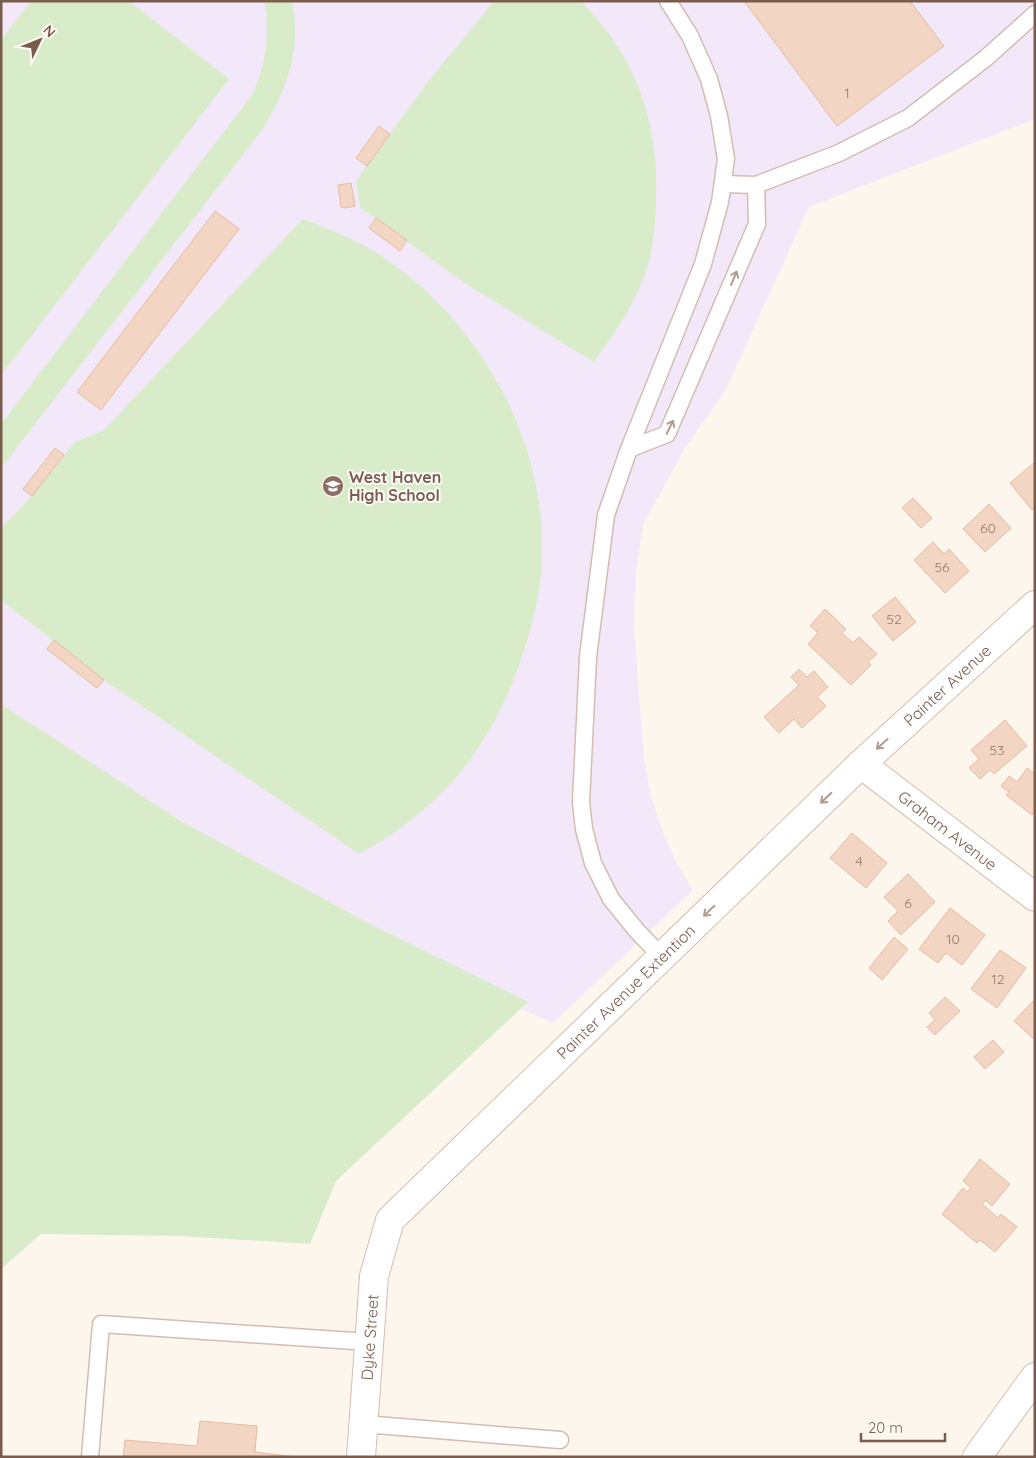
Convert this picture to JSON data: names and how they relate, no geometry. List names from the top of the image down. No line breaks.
{"streets":{"street":["Painter Avenue","Graham Avenue","Painter Avenue Extention","Dyke Street"]},"crossings":[["Painter Avenue","Graham Avenue"],["Painter Avenue","Painter Avenue Extention"],["Graham Avenue","Painter Avenue Extention"],["Painter Avenue Extention","Dyke Street"]],"one_way":["Painter Avenue","Painter Avenue Extention"],"places":{"school or university":["West Haven High School"]},"house_numbers":["1","60","56","52","53","4","6","10","12"],"scale_bar":"20 m","north":"top right"}
